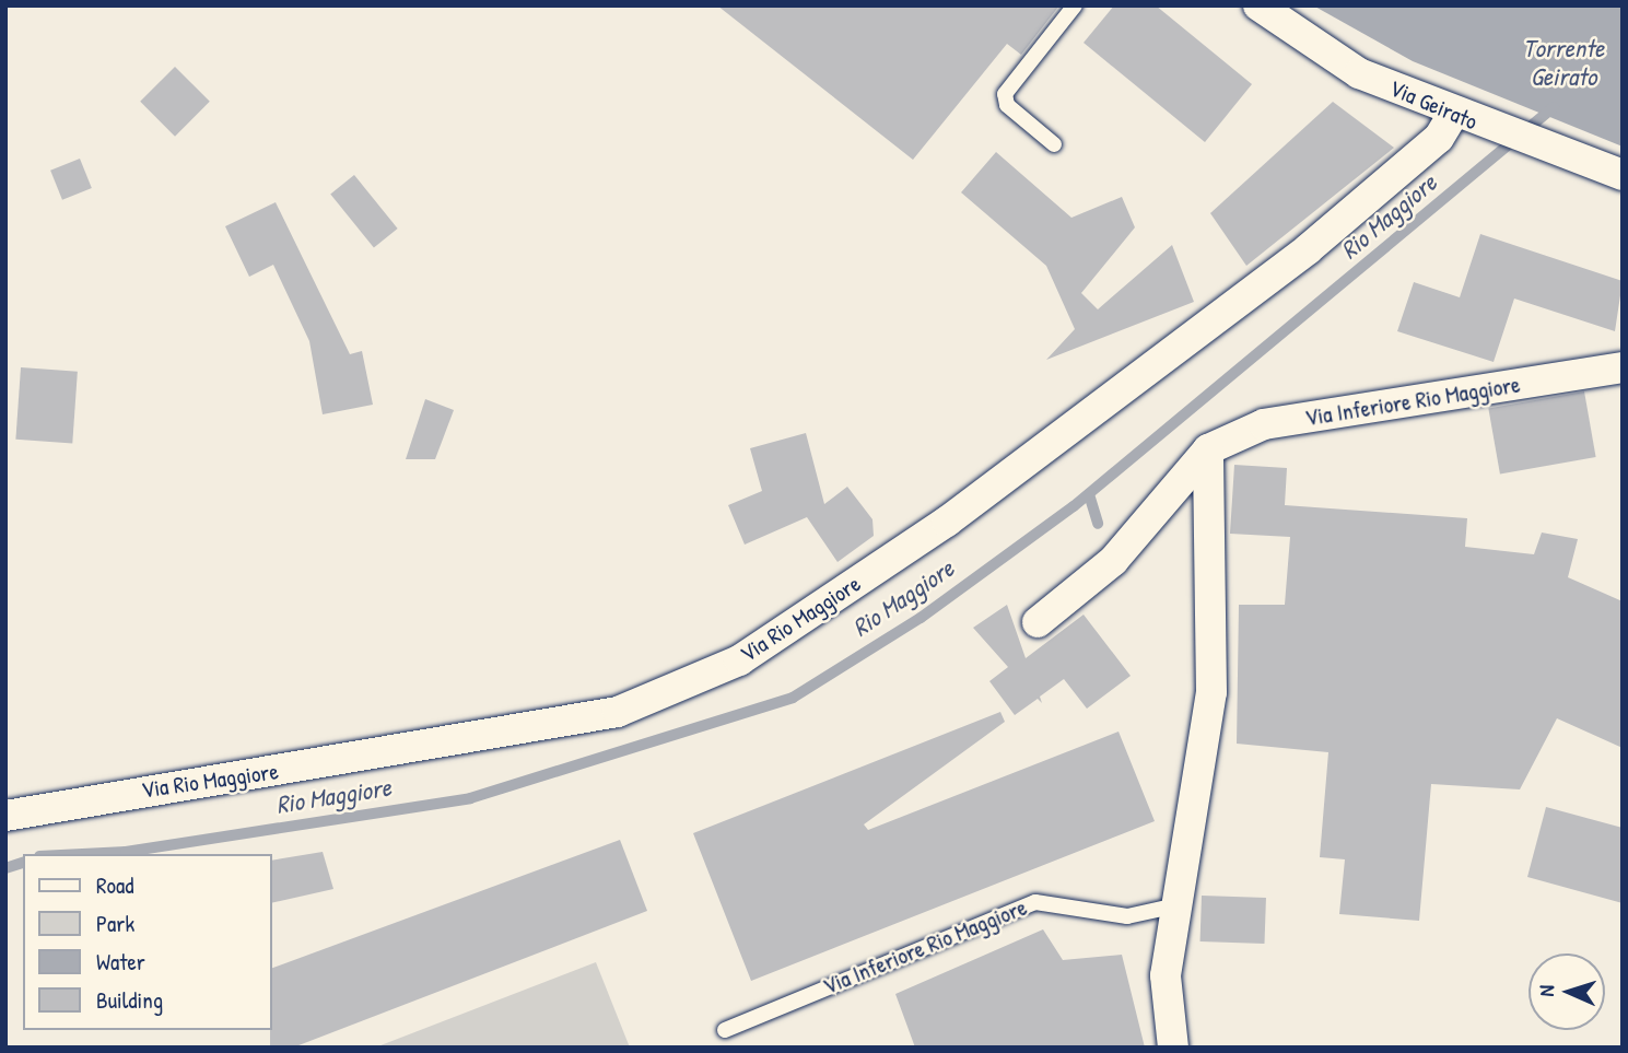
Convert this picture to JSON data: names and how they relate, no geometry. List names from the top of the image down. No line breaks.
{"streets":{"street":["Via Geirato","Via Inferiore Rio Maggiore","Via Rio Maggiore"]},"crossings":[["Via Geirato","Via Rio Maggiore"]],"water":["Torrente Geirato","Rio Maggiore"],"legend":["Road","Park","Water","Building"],"north":"left"}
